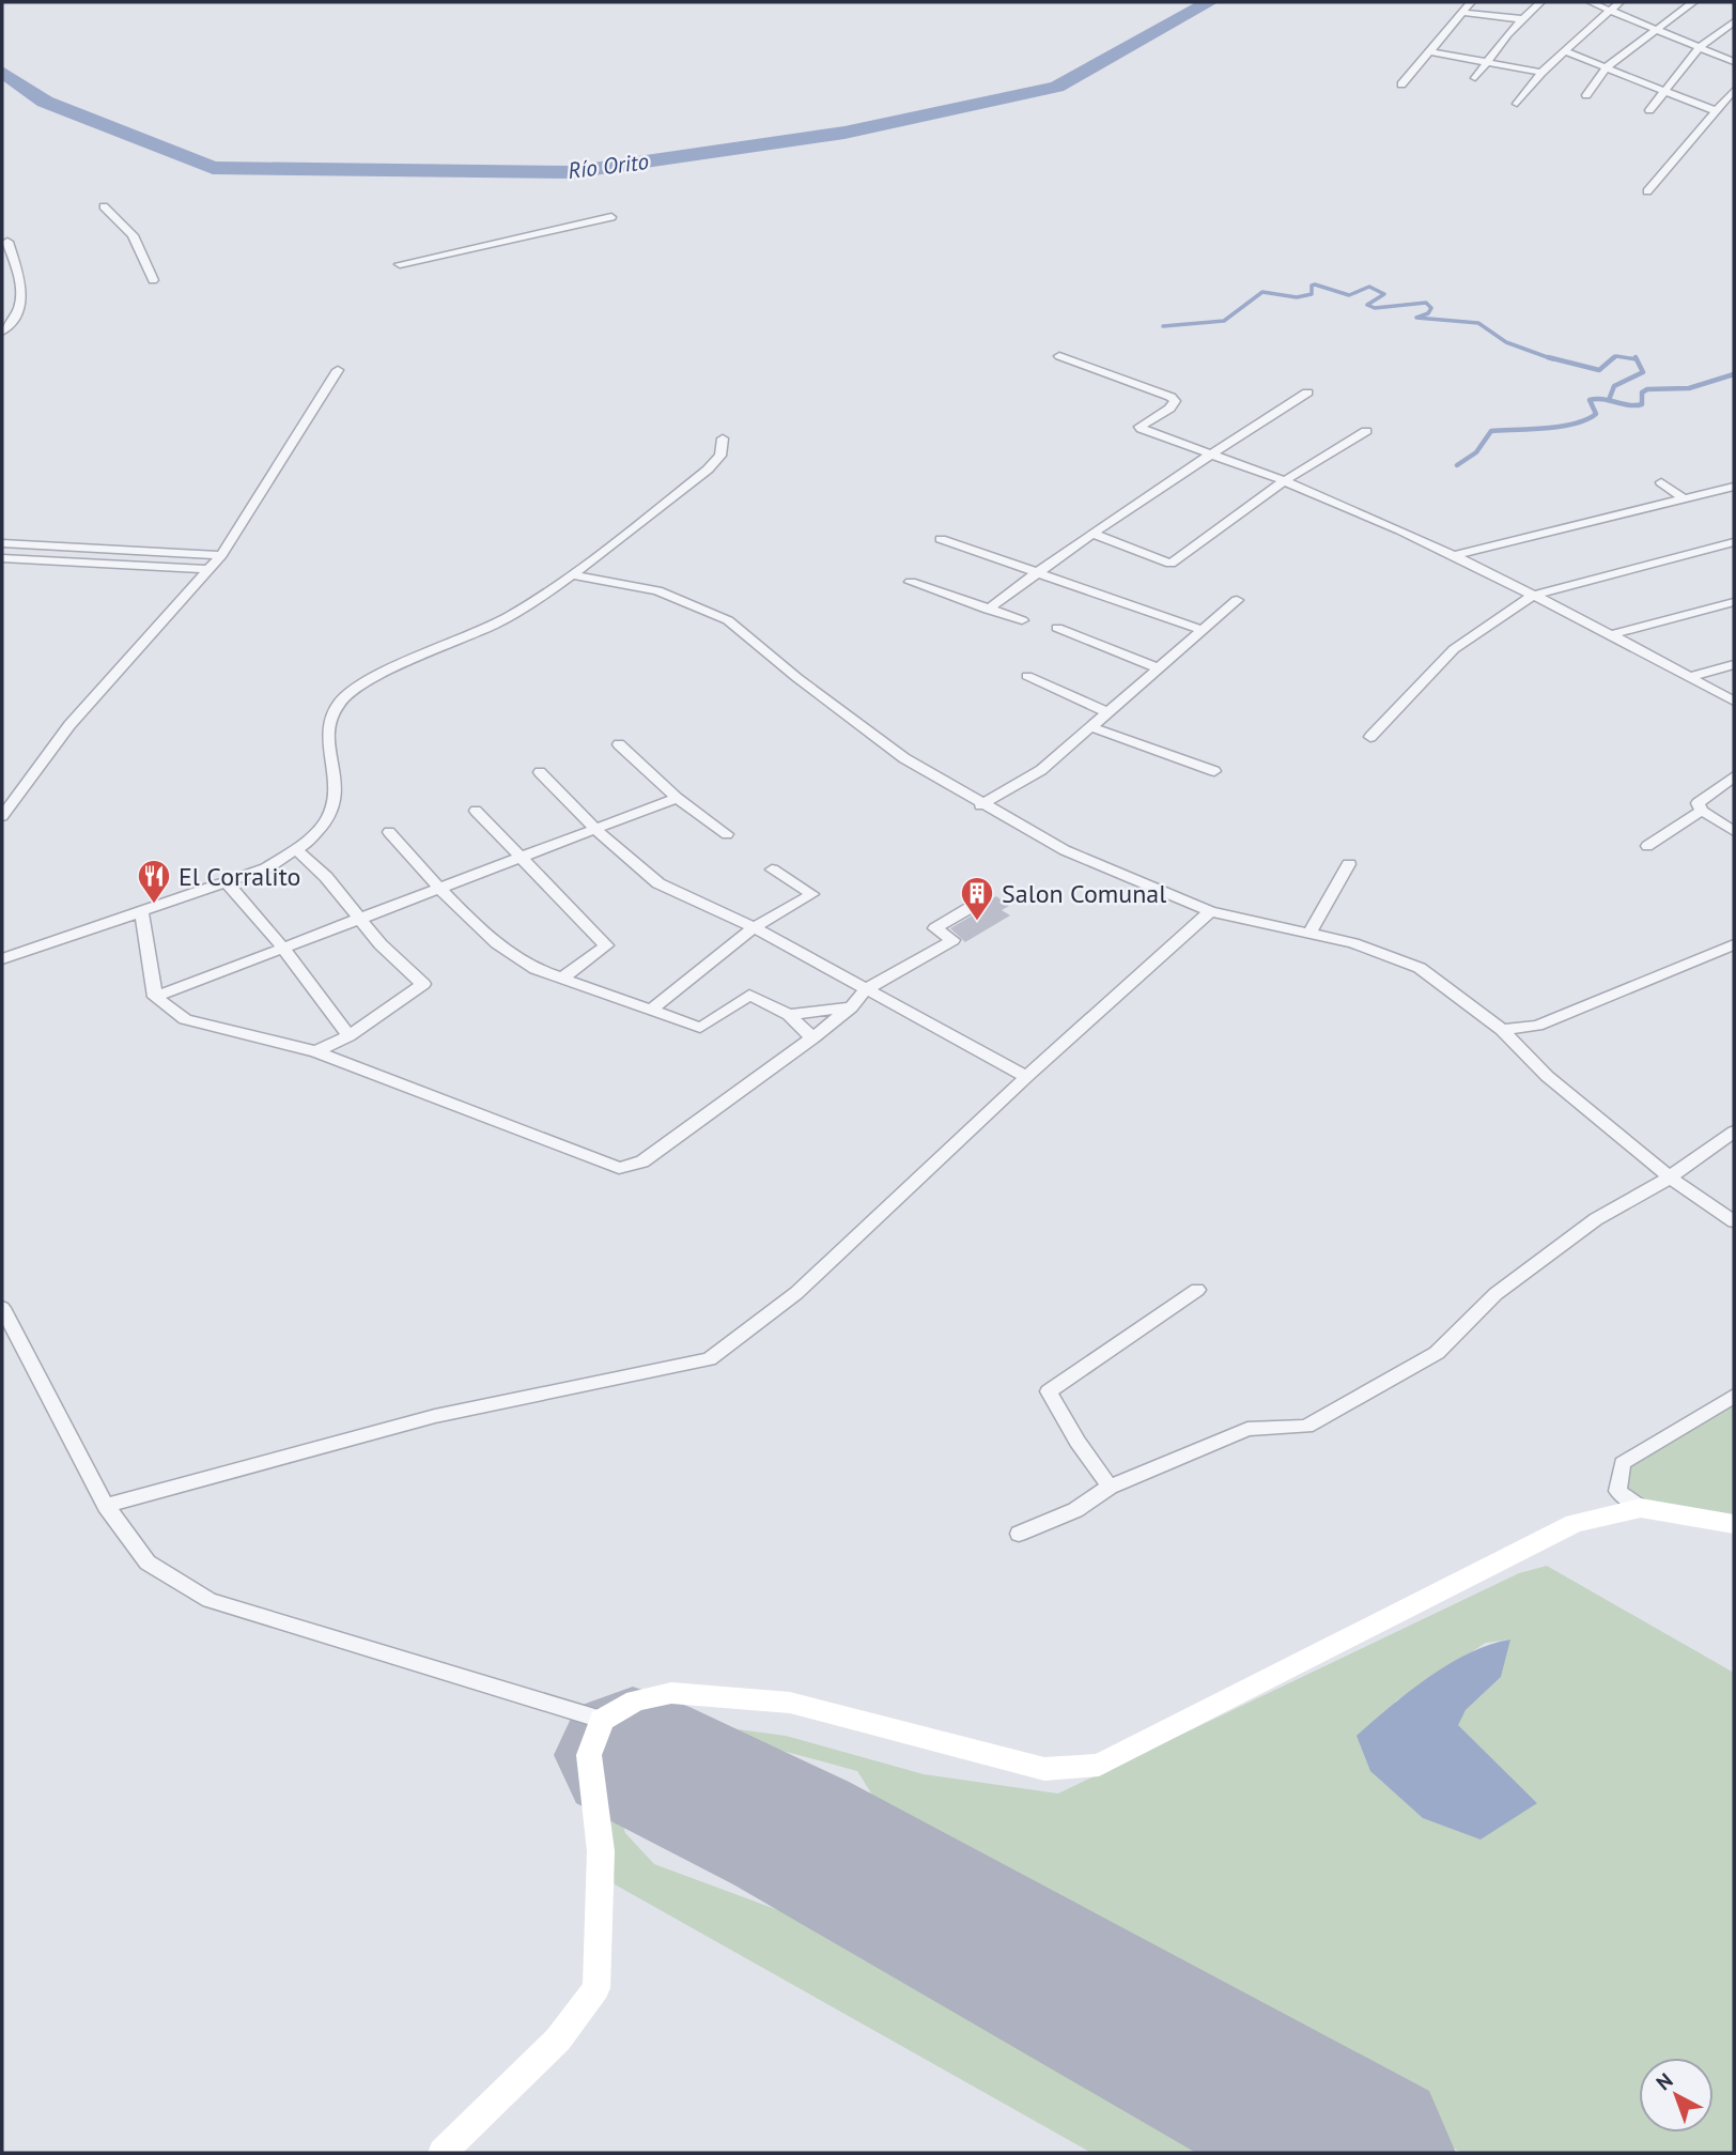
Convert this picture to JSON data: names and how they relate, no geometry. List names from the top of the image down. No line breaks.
{"water":["Río Orito"],"places":{"restaurant":["El Corralito"],"building":["Salon Comunal"]},"north":"top left"}
